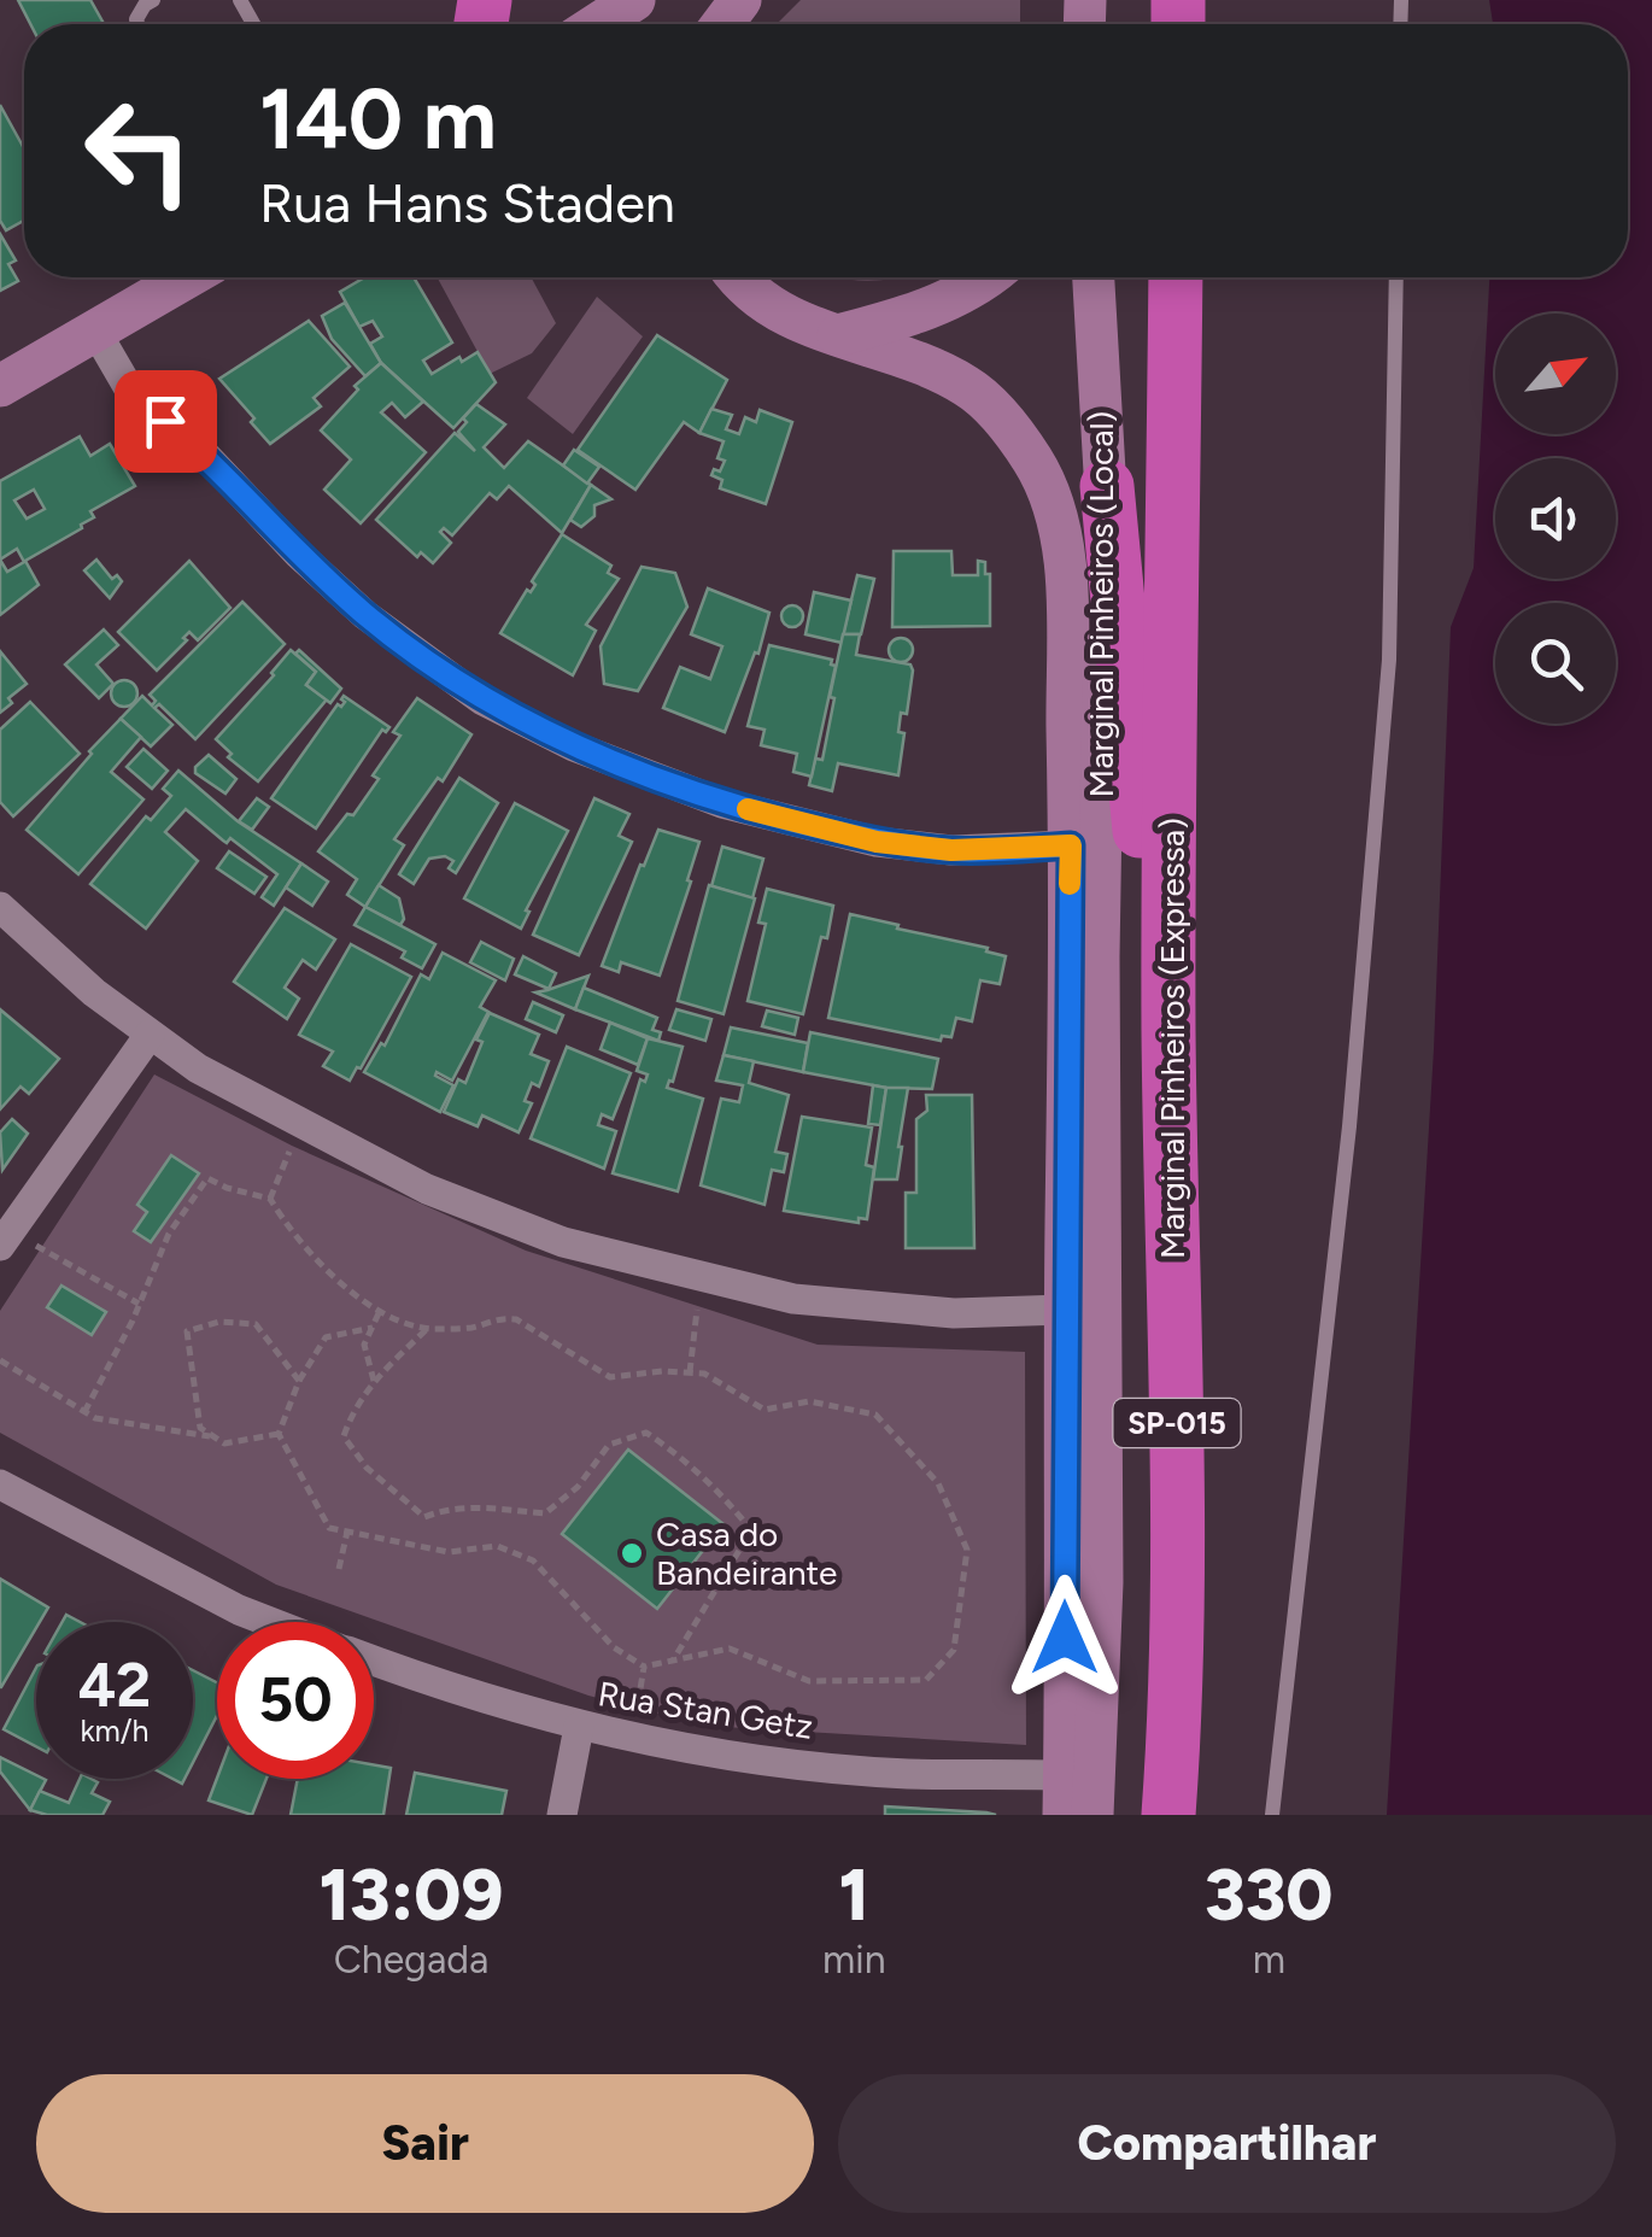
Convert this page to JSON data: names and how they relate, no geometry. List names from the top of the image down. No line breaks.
{"streets":{"highway":["Marginal Pinheiros (Expressa)","SP-015"],"main road":["Marginal Pinheiros (Local)"],"street":["Rua Stan Getz"]},"places":["Casa do Bandeirante"],"north":"top right","page":{"turn":["140 m","Rua Hans Staden"],"speed":"42 km/h","limit":"50","eta":["13:09","Chegada","1","min","330","m"],"buttons":["Sair","Compartilhar"]}}
